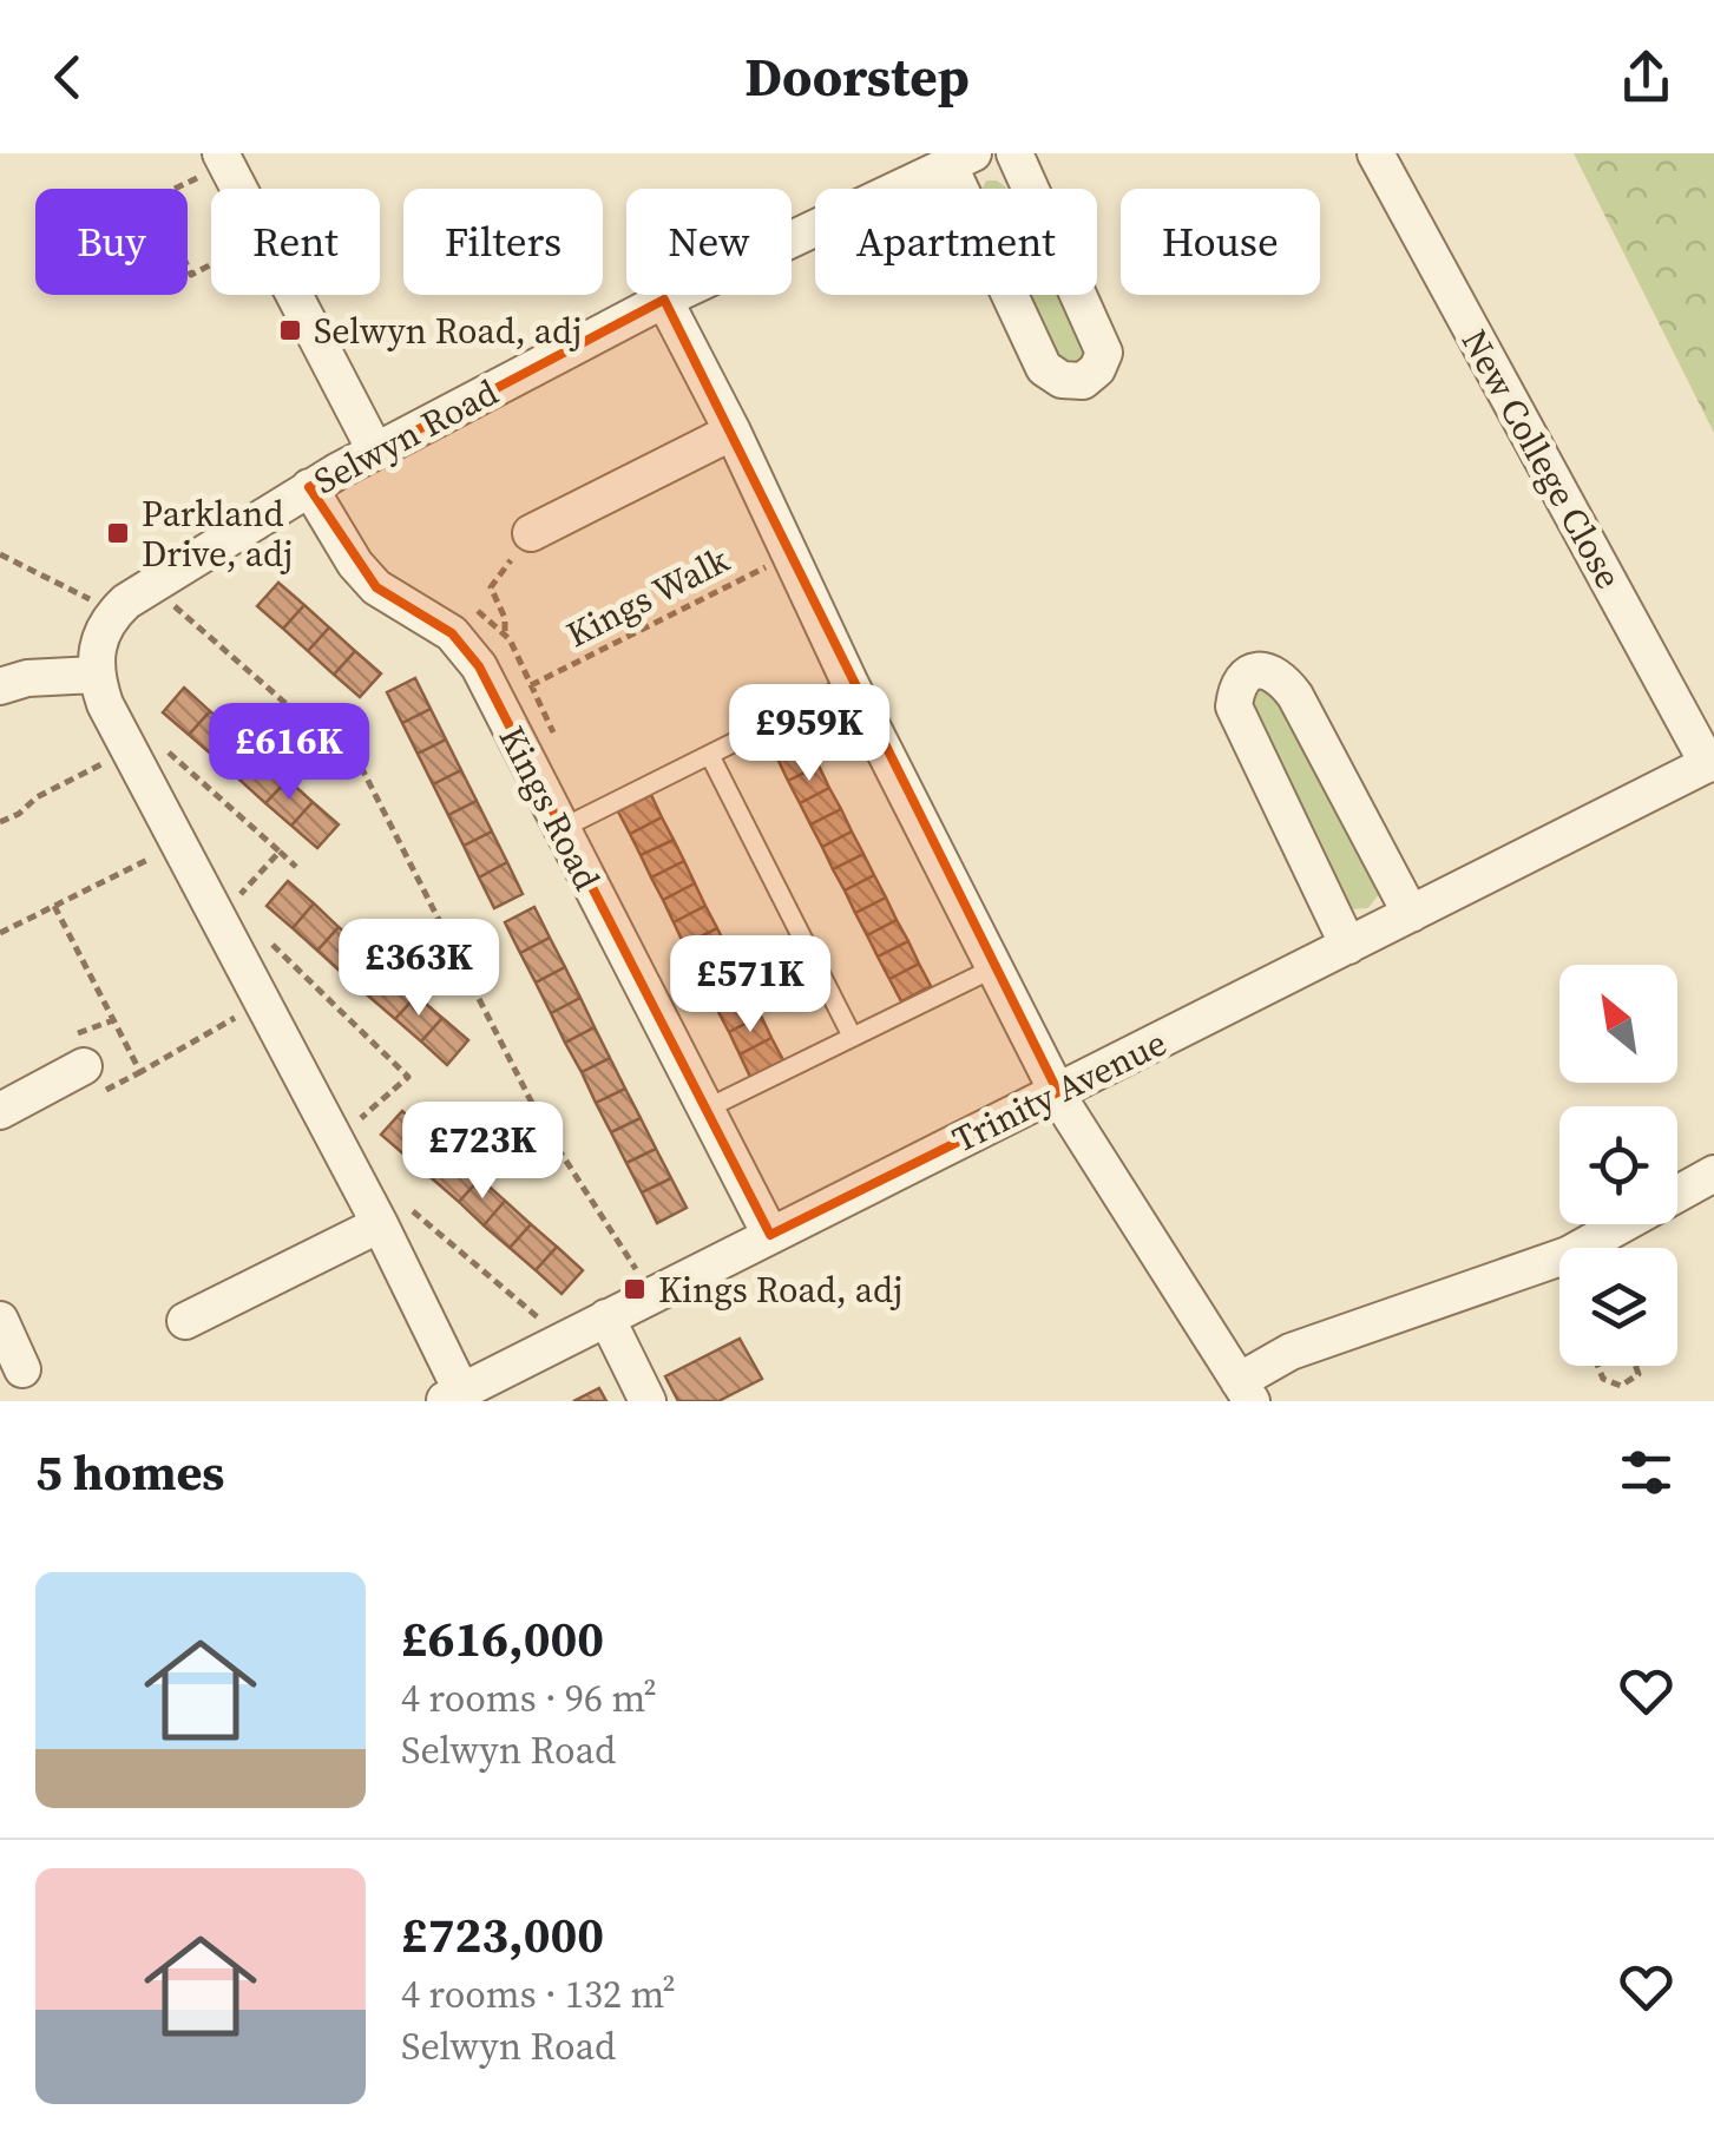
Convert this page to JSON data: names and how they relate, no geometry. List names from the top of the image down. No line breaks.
{"streets":{"street":["Selwyn Road","New College Close","Kings Road","Trinity Avenue"],"path":["Kings Walk"]},"crossings":[["Selwyn Road","Kings Road"],["New College Close","Trinity Avenue"],["Kings Road","Trinity Avenue"]],"places":{"transit":["Selwyn Road, adj","Parkland Drive, adj","Kings Road, adj"]},"north":"top left","page":{"header":"Doorstep","chip":["Buy","Rent","Filters","New","Apartment","House"],"price":["£959K","£616K","£363K","£571K","£723K"],"heading":"5 homes","list":[{"name":"£616,000","note":"4 rooms · 96 m² · Selwyn Road"},{"name":"£723,000","note":"4 rooms · 132 m² · Selwyn Road"}]}}
